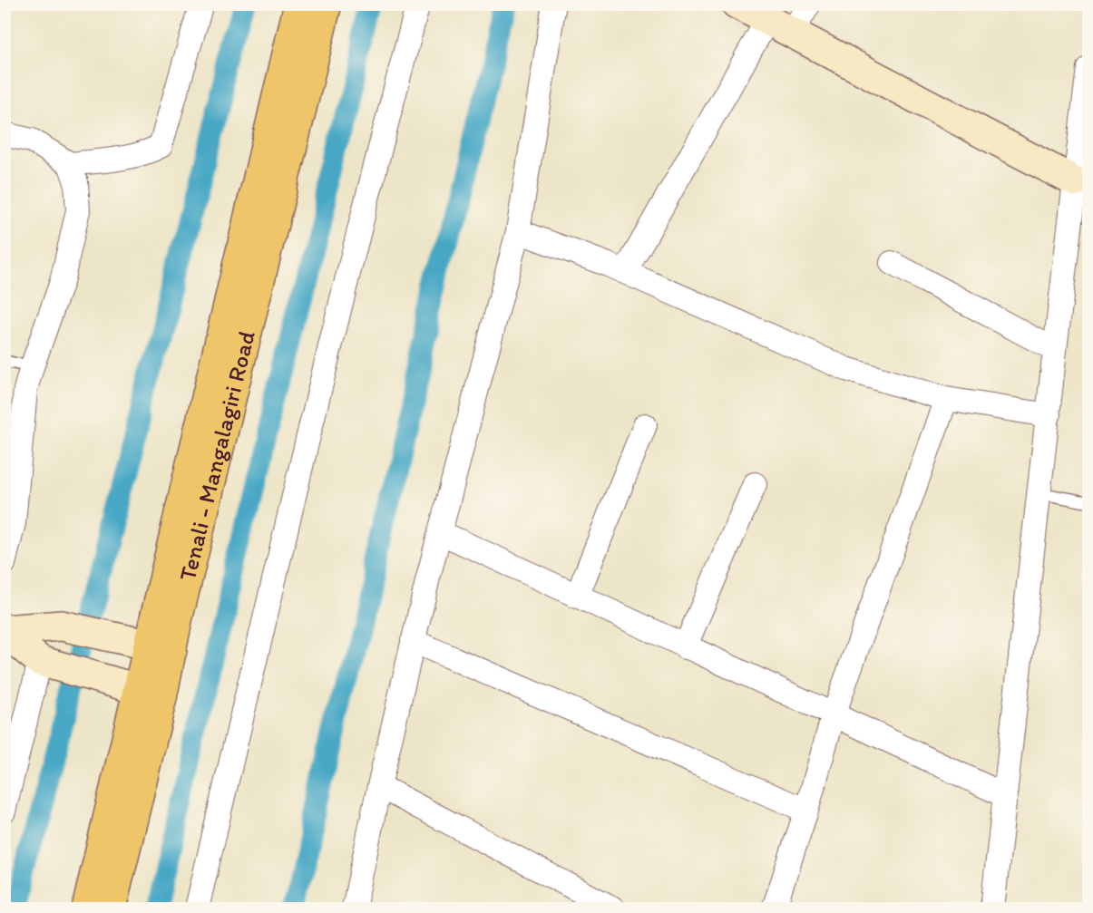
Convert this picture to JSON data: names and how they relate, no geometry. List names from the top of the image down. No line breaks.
{"streets":{"main road":["Tenali - Mangalagiri Road"]}}
